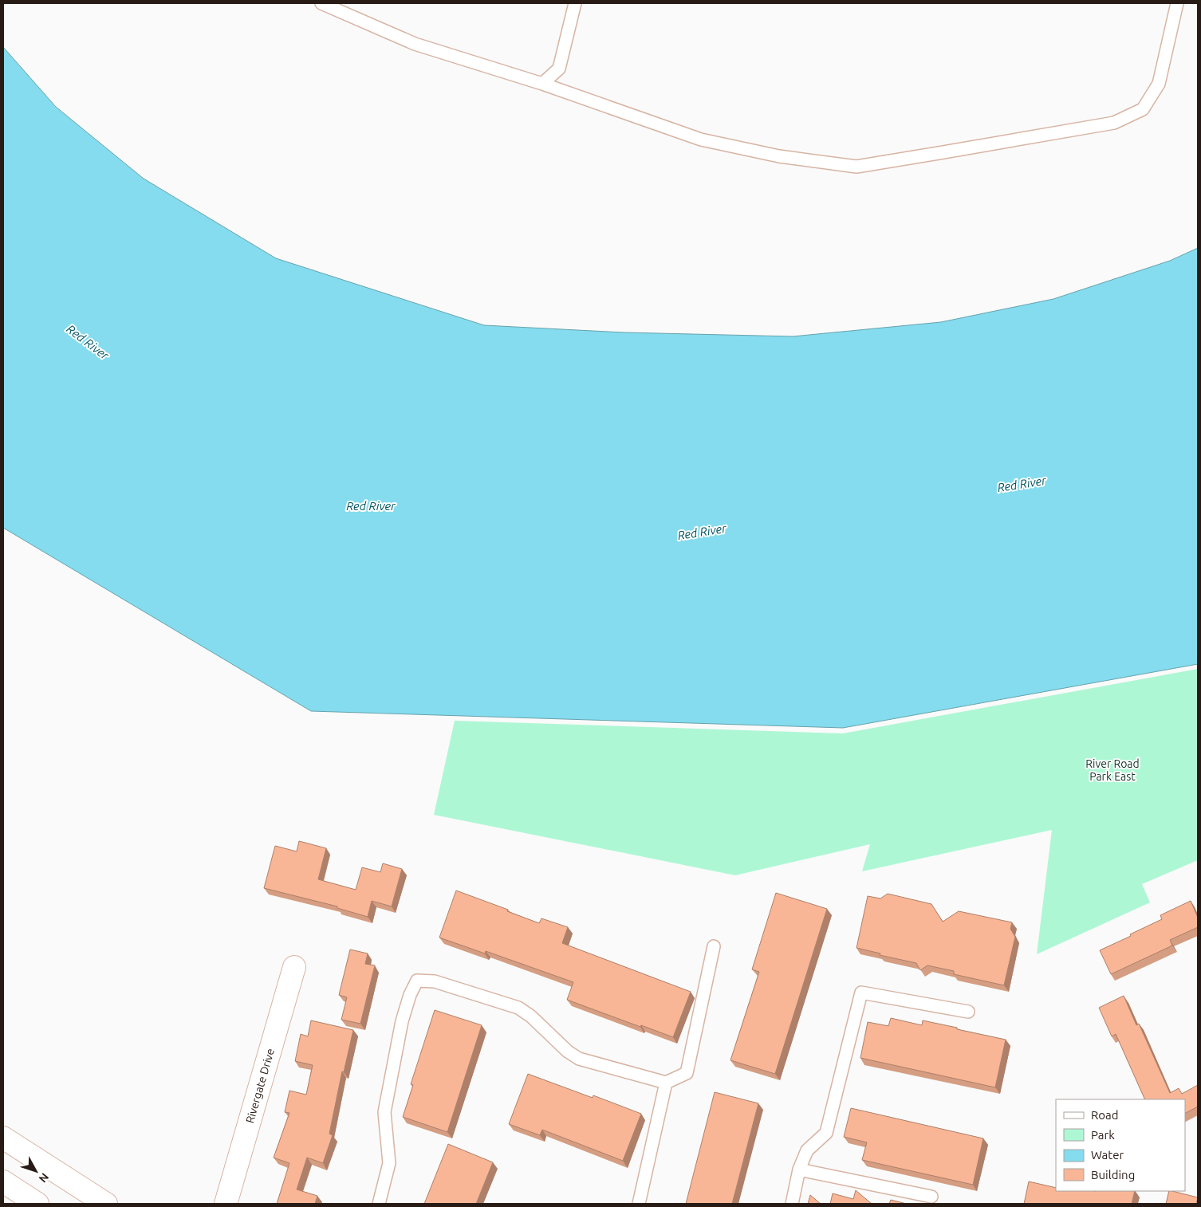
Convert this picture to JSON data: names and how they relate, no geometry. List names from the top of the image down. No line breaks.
{"streets":{"street":["Rivergate Drive"]},"water":["Red River"],"parks":["River Road Park East"],"legend":["Road","Park","Water","Building"],"north":"bottom right"}
